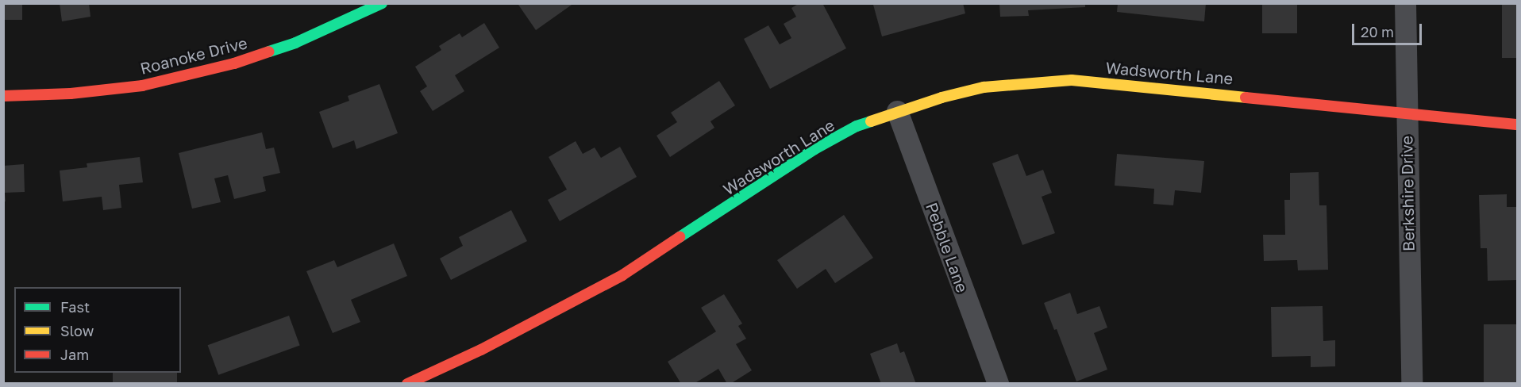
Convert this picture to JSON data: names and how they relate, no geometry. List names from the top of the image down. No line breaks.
{"streets":{"street":["Roanoke Drive","Wadsworth Lane","Berkshire Drive","Pebble Lane"]},"crossings":[["Wadsworth Lane","Berkshire Drive"],["Wadsworth Lane","Pebble Lane"]],"legend":["Fast","Slow","Jam"],"scale_bar":"20 m"}
